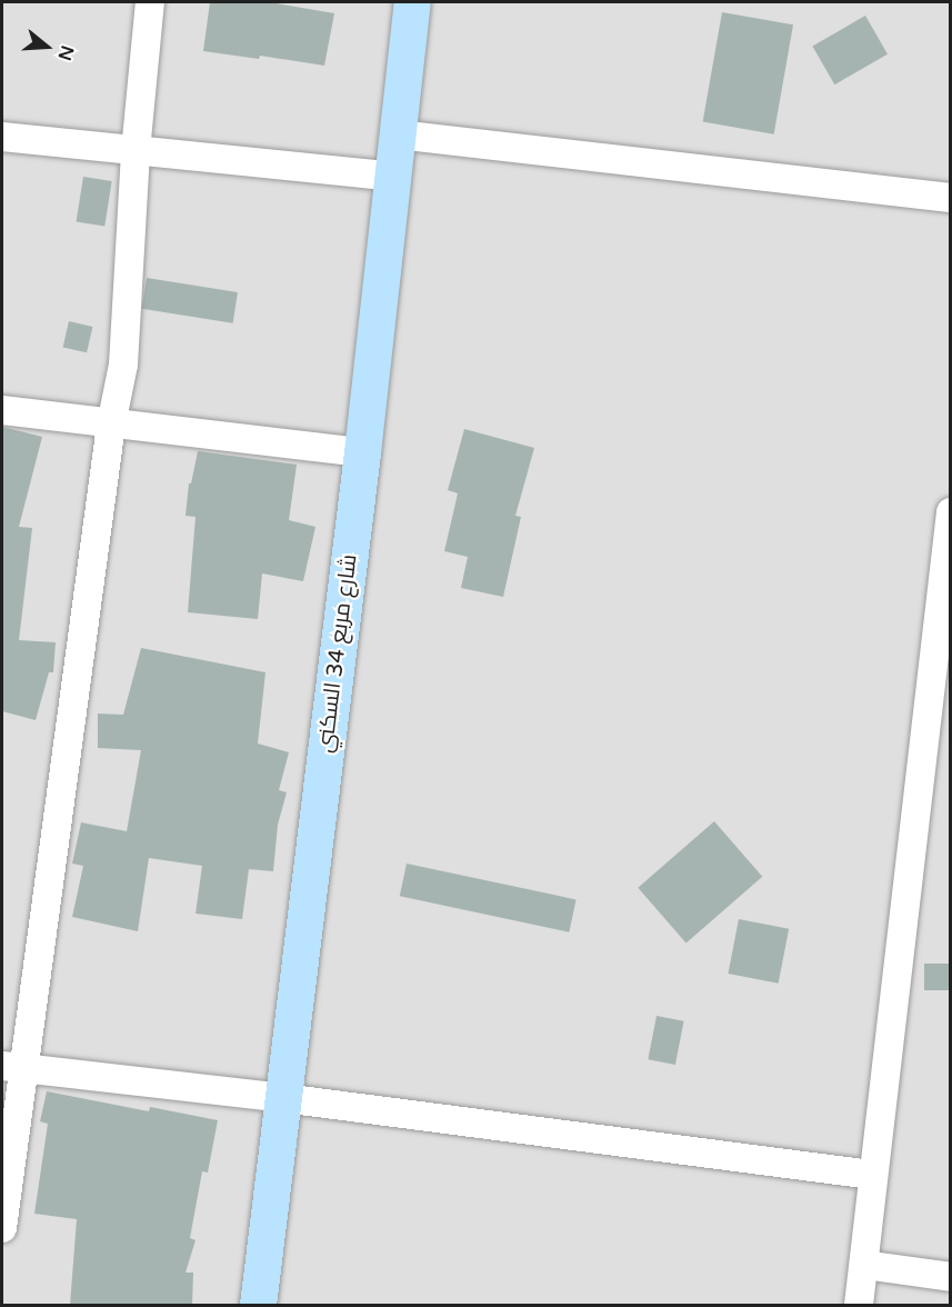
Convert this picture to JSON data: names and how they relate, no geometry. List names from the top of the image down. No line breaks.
{"streets":{"street":["شارع مربع 34 السكني"]},"north":"right"}
